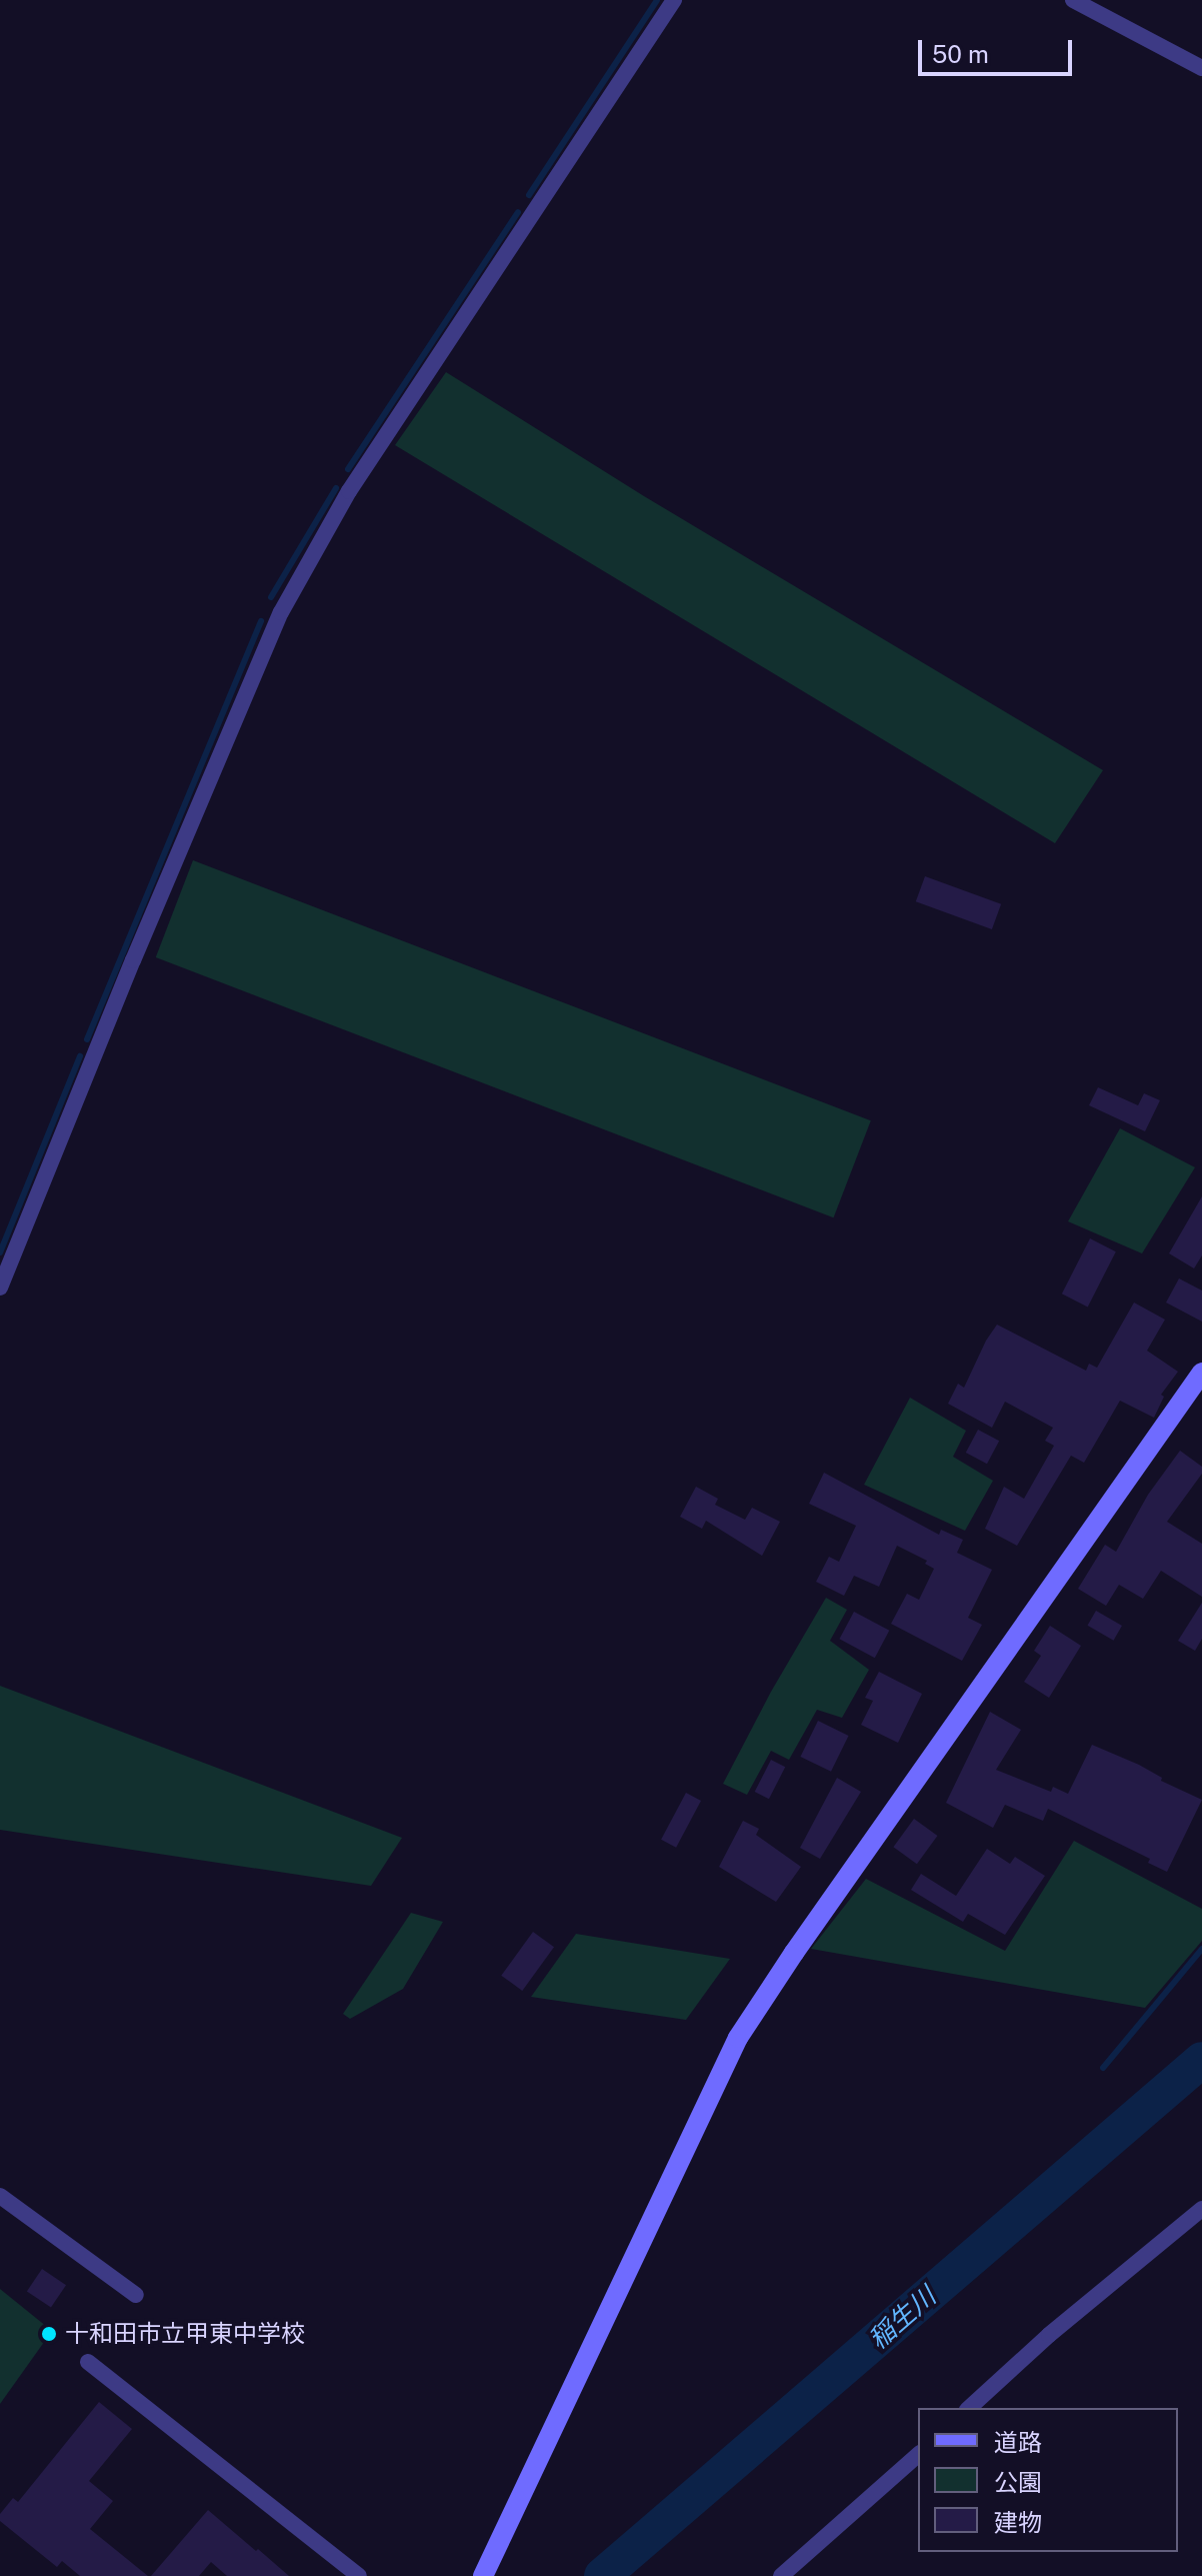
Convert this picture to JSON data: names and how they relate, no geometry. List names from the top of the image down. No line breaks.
{"water":["稲生川"],"places":["十和田市立甲東中学校"],"legend":["道路","公園","建物"],"scale_bar":"50 m"}
